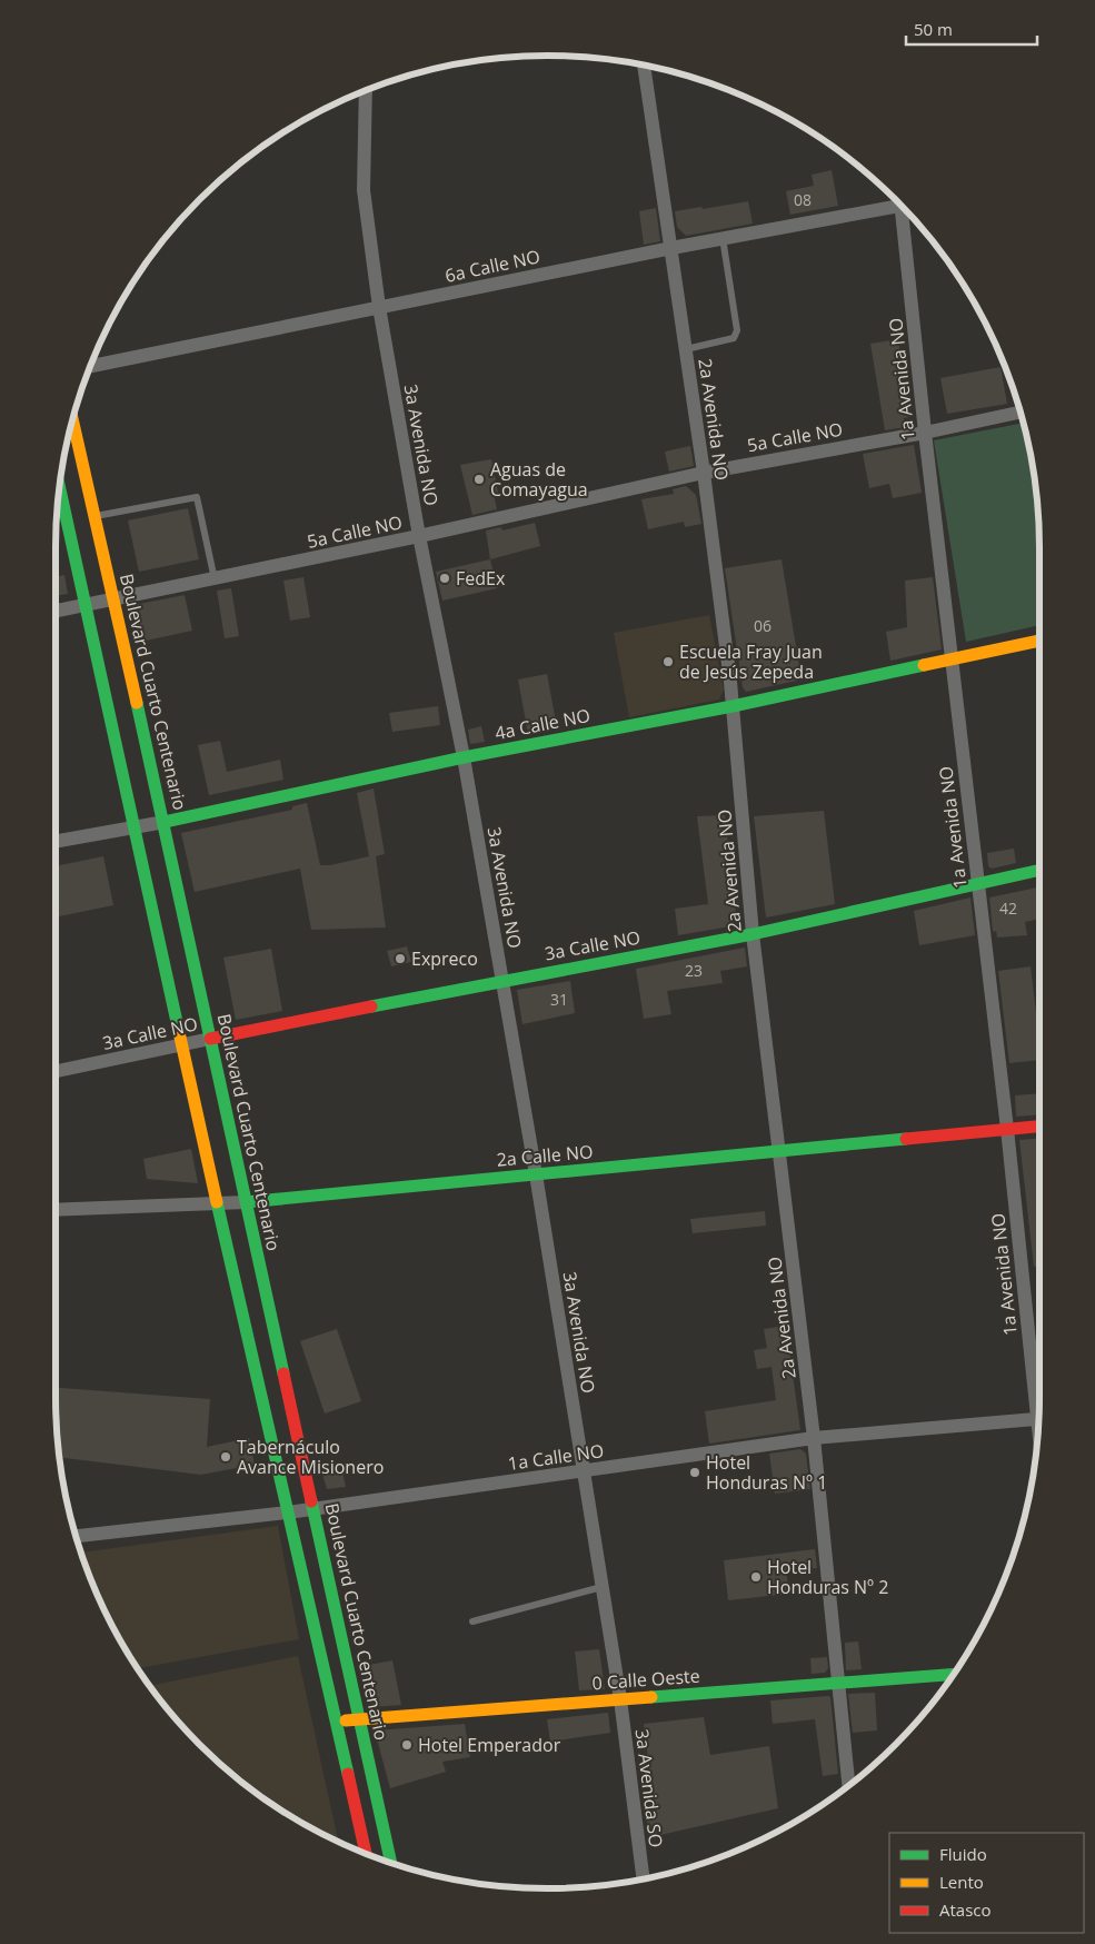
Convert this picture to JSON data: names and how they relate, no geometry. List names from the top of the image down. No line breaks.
{"streets":{"street":["6a Calle NO","1a Avenida NO","2a Avenida NO","5a Calle NO","3a Avenida NO","Boulevard Cuarto Centenario","4a Calle NO","3a Calle NO","2a Calle NO","1a Calle NO","0 Calle Oeste","3a Avenida SO"]},"crossings":[["6a Calle NO","2a Avenida NO"],["6a Calle NO","3a Avenida NO"],["1a Avenida NO","5a Calle NO"],["1a Avenida NO","4a Calle NO"],["1a Avenida NO","3a Calle NO"],["1a Avenida NO","2a Calle NO"],["2a Avenida NO","5a Calle NO"],["2a Avenida NO","4a Calle NO"],["2a Avenida NO","3a Calle NO"],["2a Avenida NO","2a Calle NO"],["2a Avenida NO","1a Calle NO"],["2a Avenida NO","0 Calle Oeste"],["5a Calle NO","3a Avenida NO"],["5a Calle NO","Boulevard Cuarto Centenario"],["3a Avenida NO","4a Calle NO"],["3a Avenida NO","3a Calle NO"],["3a Avenida NO","2a Calle NO"],["3a Avenida NO","1a Calle NO"],["3a Avenida NO","0 Calle Oeste"],["3a Avenida NO","3a Avenida SO"],["Boulevard Cuarto Centenario","4a Calle NO"],["Boulevard Cuarto Centenario","3a Calle NO"],["Boulevard Cuarto Centenario","2a Calle NO"],["Boulevard Cuarto Centenario","1a Calle NO"],["Boulevard Cuarto Centenario","0 Calle Oeste"],["0 Calle Oeste","3a Avenida SO"]],"places":["Aguas de Comayagua","FedEx","Escuela Fray Juan de Jesús Zepeda","Expreco","Tabernáculo Avance Misionero","Hotel Honduras Nº 1","Hotel Honduras Nº 2","Hotel Emperador"],"house_numbers":["08","06","42","23","31"],"legend":["Fluido","Lento","Atasco"],"scale_bar":"50 m"}
